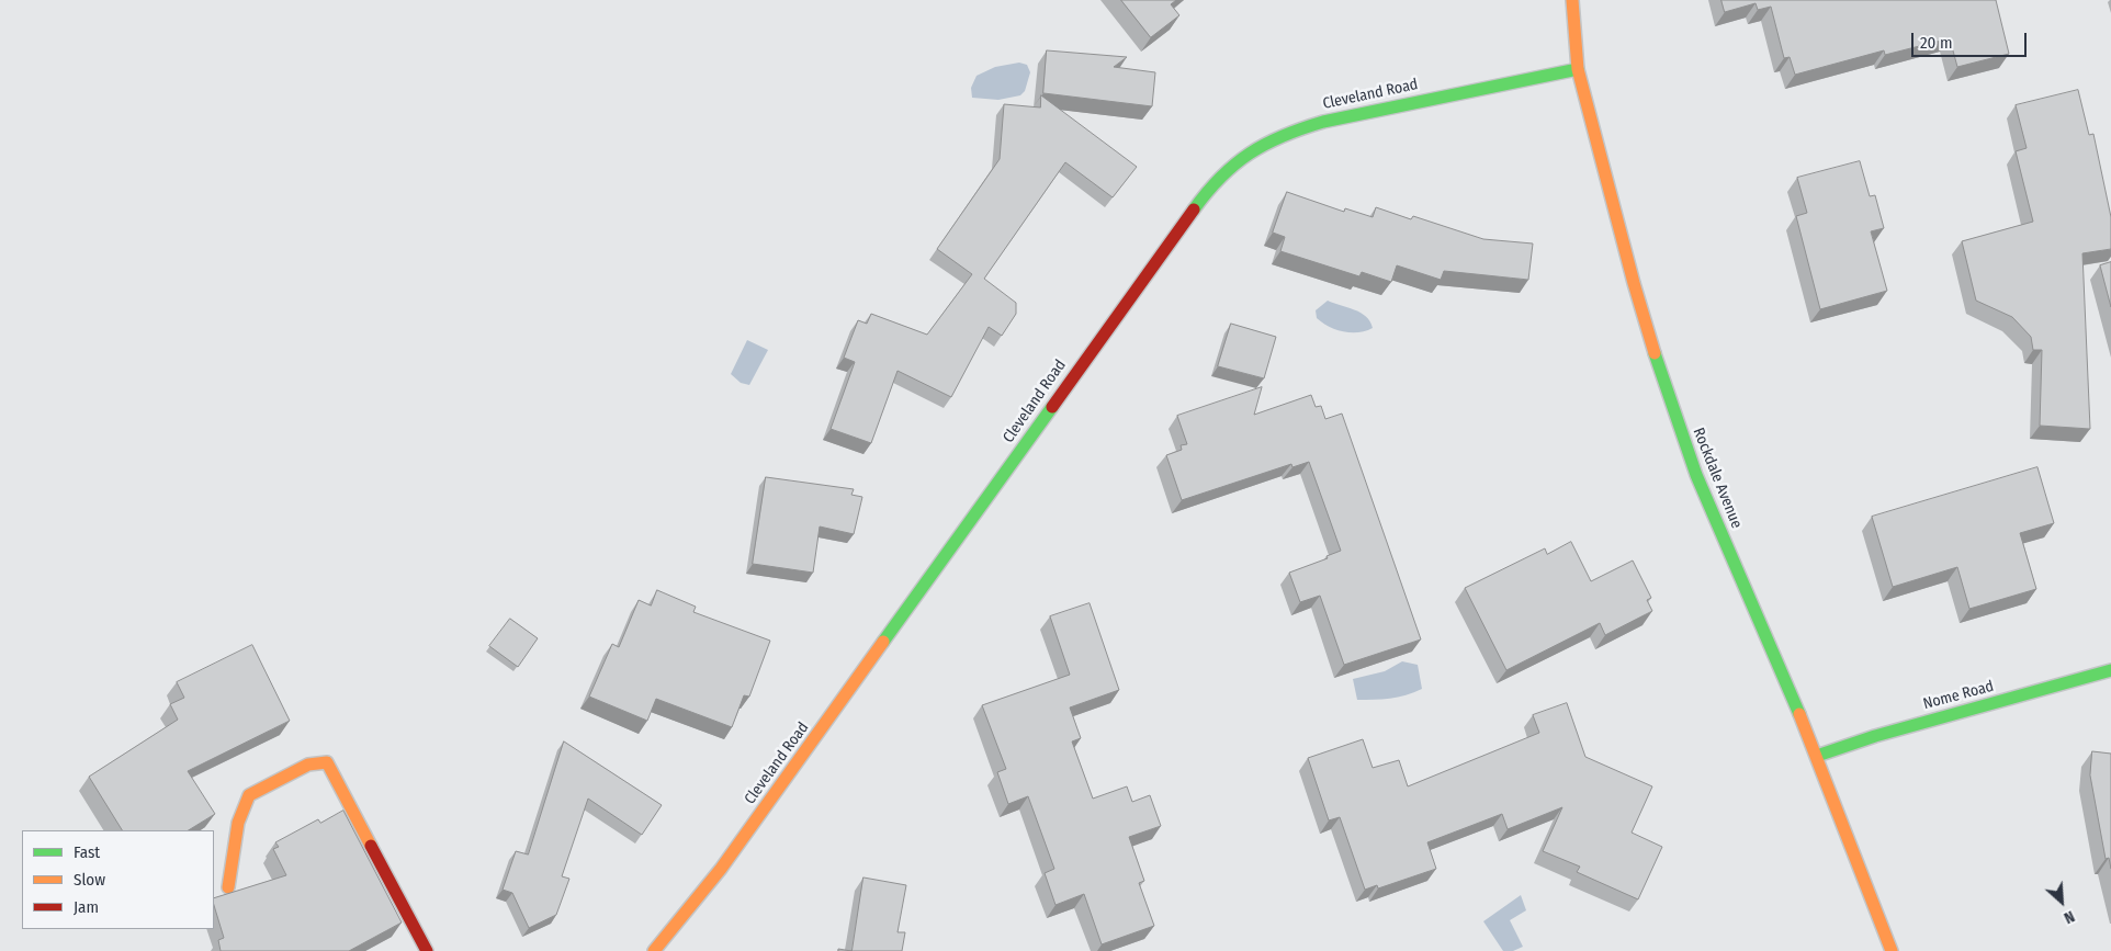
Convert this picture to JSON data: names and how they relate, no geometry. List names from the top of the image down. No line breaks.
{"streets":{"street":["Cleveland Road","Rockdale Avenue","Nome Road"]},"crossings":[["Cleveland Road","Rockdale Avenue"],["Rockdale Avenue","Nome Road"]],"legend":["Fast","Slow","Jam"],"scale_bar":"20 m","north":"bottom right"}
